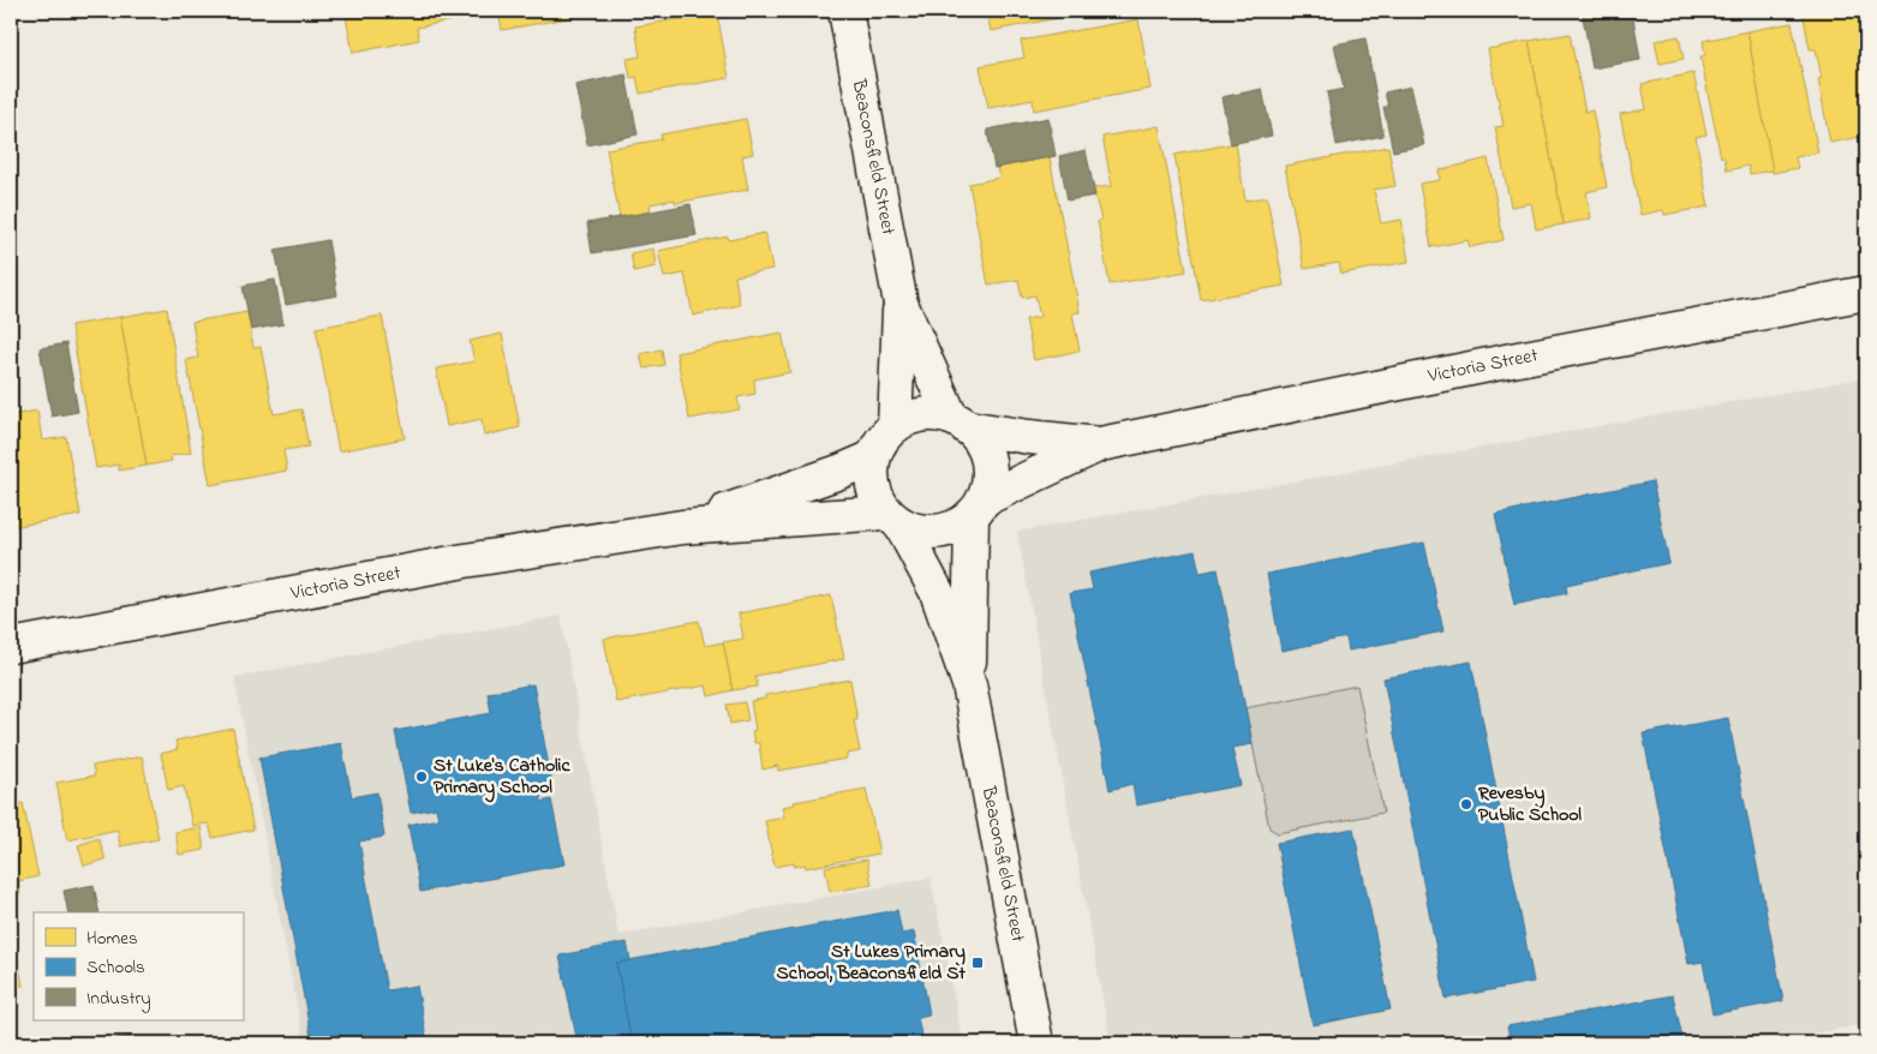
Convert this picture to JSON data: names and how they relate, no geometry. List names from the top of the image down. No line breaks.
{"streets":{"street":["Beaconsfield Street","Victoria Street"]},"crossings":[["Beaconsfield Street","Victoria Street"]],"places":{"other":["St Luke's Catholic Primary School","Revesby Public School"],"transit":["St Lukes Primary School, Beaconsfield St"]},"legend":["Homes","Schools","Industry"]}
